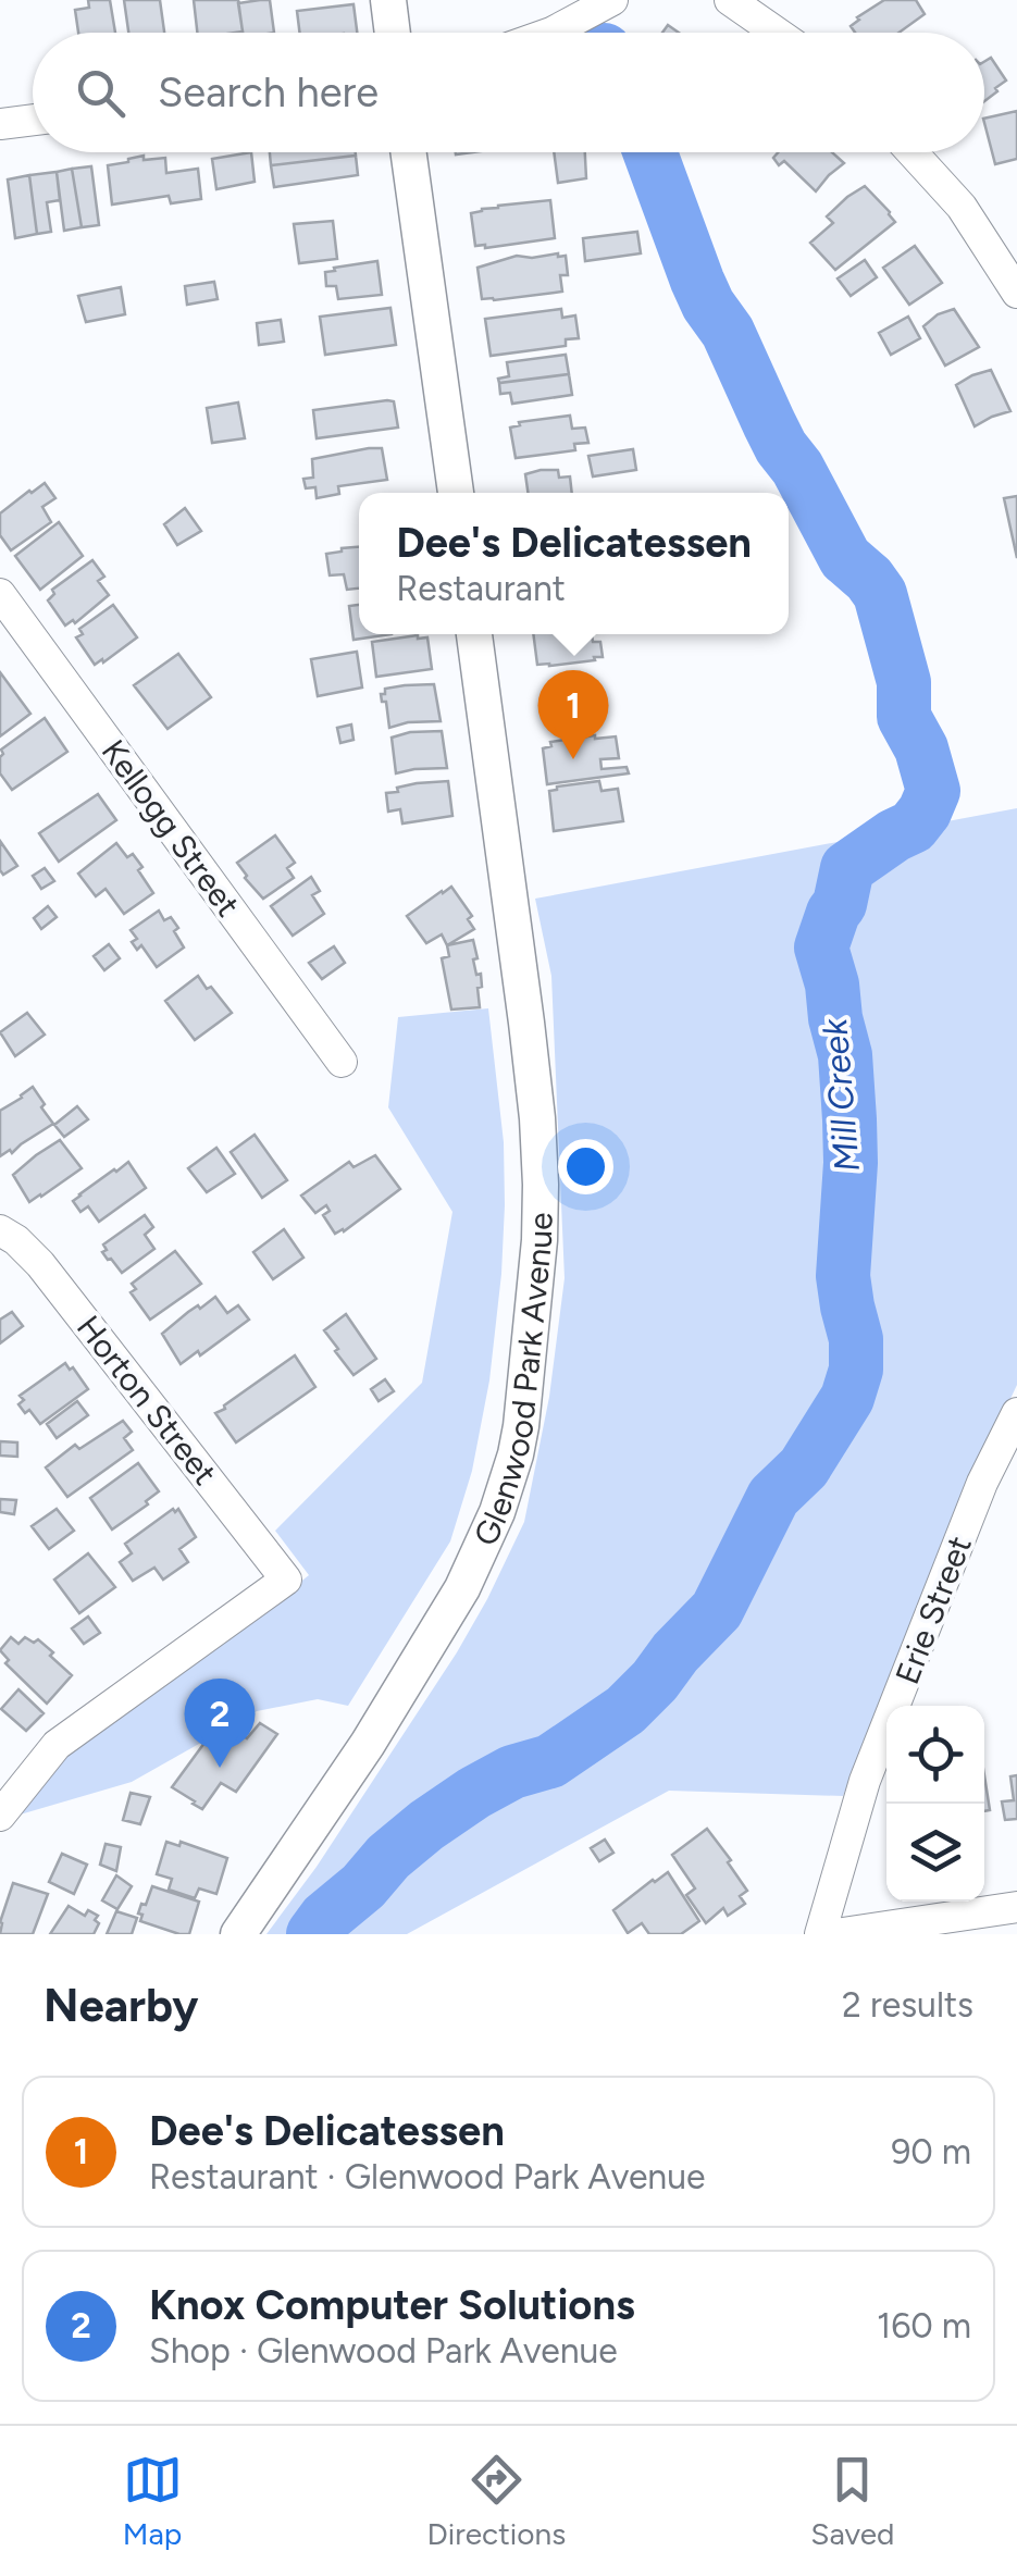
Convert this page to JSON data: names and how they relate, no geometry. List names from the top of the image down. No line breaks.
{"streets":{"main road":["Glenwood Park Avenue"],"street":["Kellogg Street","Horton Street","Erie Street"]},"water":["Mill Creek"],"page":{"search":"Search here","popup":["Dee's Delicatessen","Restaurant"],"pins":["1","2"],"heading":["Nearby","2 results"],"list":[{"mark":"1","name":"Dee's Delicatessen","note":"Restaurant · Glenwood Park Avenue","value":"90 m"},{"mark":"2","name":"Knox Computer Solutions","note":"Shop · Glenwood Park Avenue","value":"160 m"}],"nav":["Map","Directions","Saved"]}}
